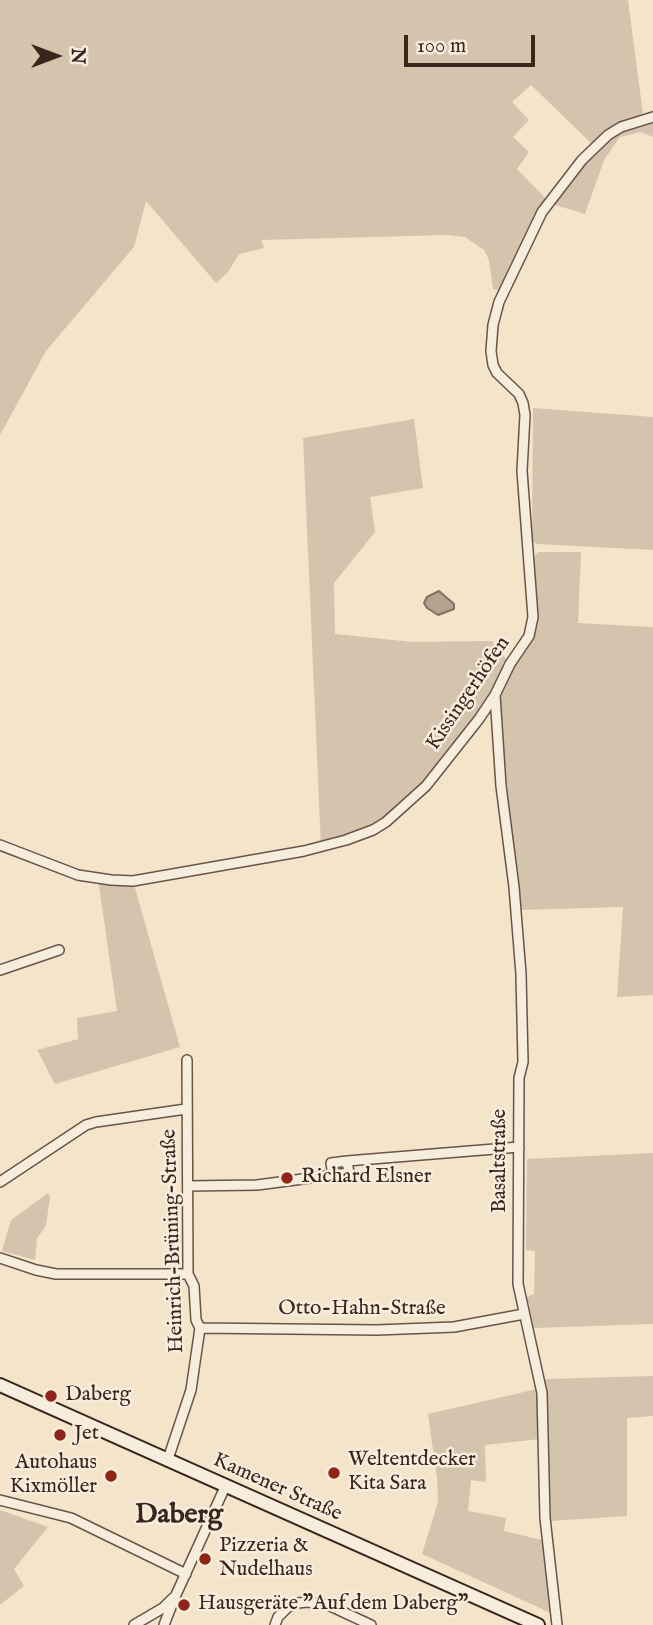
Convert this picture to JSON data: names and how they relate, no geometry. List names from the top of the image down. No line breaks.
{"streets":{"main road":["Kamener Straße"],"street":["Kissingerhöfen","Basaltstraße","Heinrich-Brüning-Straße","Otto-Hahn-Straße"]},"crossings":[["Kissingerhöfen","Basaltstraße"],["Basaltstraße","Otto-Hahn-Straße"],["Heinrich-Brüning-Straße","Otto-Hahn-Straße"],["Heinrich-Brüning-Straße","Kamener Straße"]],"districts":["Daberg"],"places":["Richard Elsner","Daberg","Jet","Weltentdecker Kita Sara","Autohaus Kixmöller","Pizzeria & Nudelhaus","Hausgeräte \"Auf dem Daberg\""],"scale_bar":"100 m","north":"right"}
